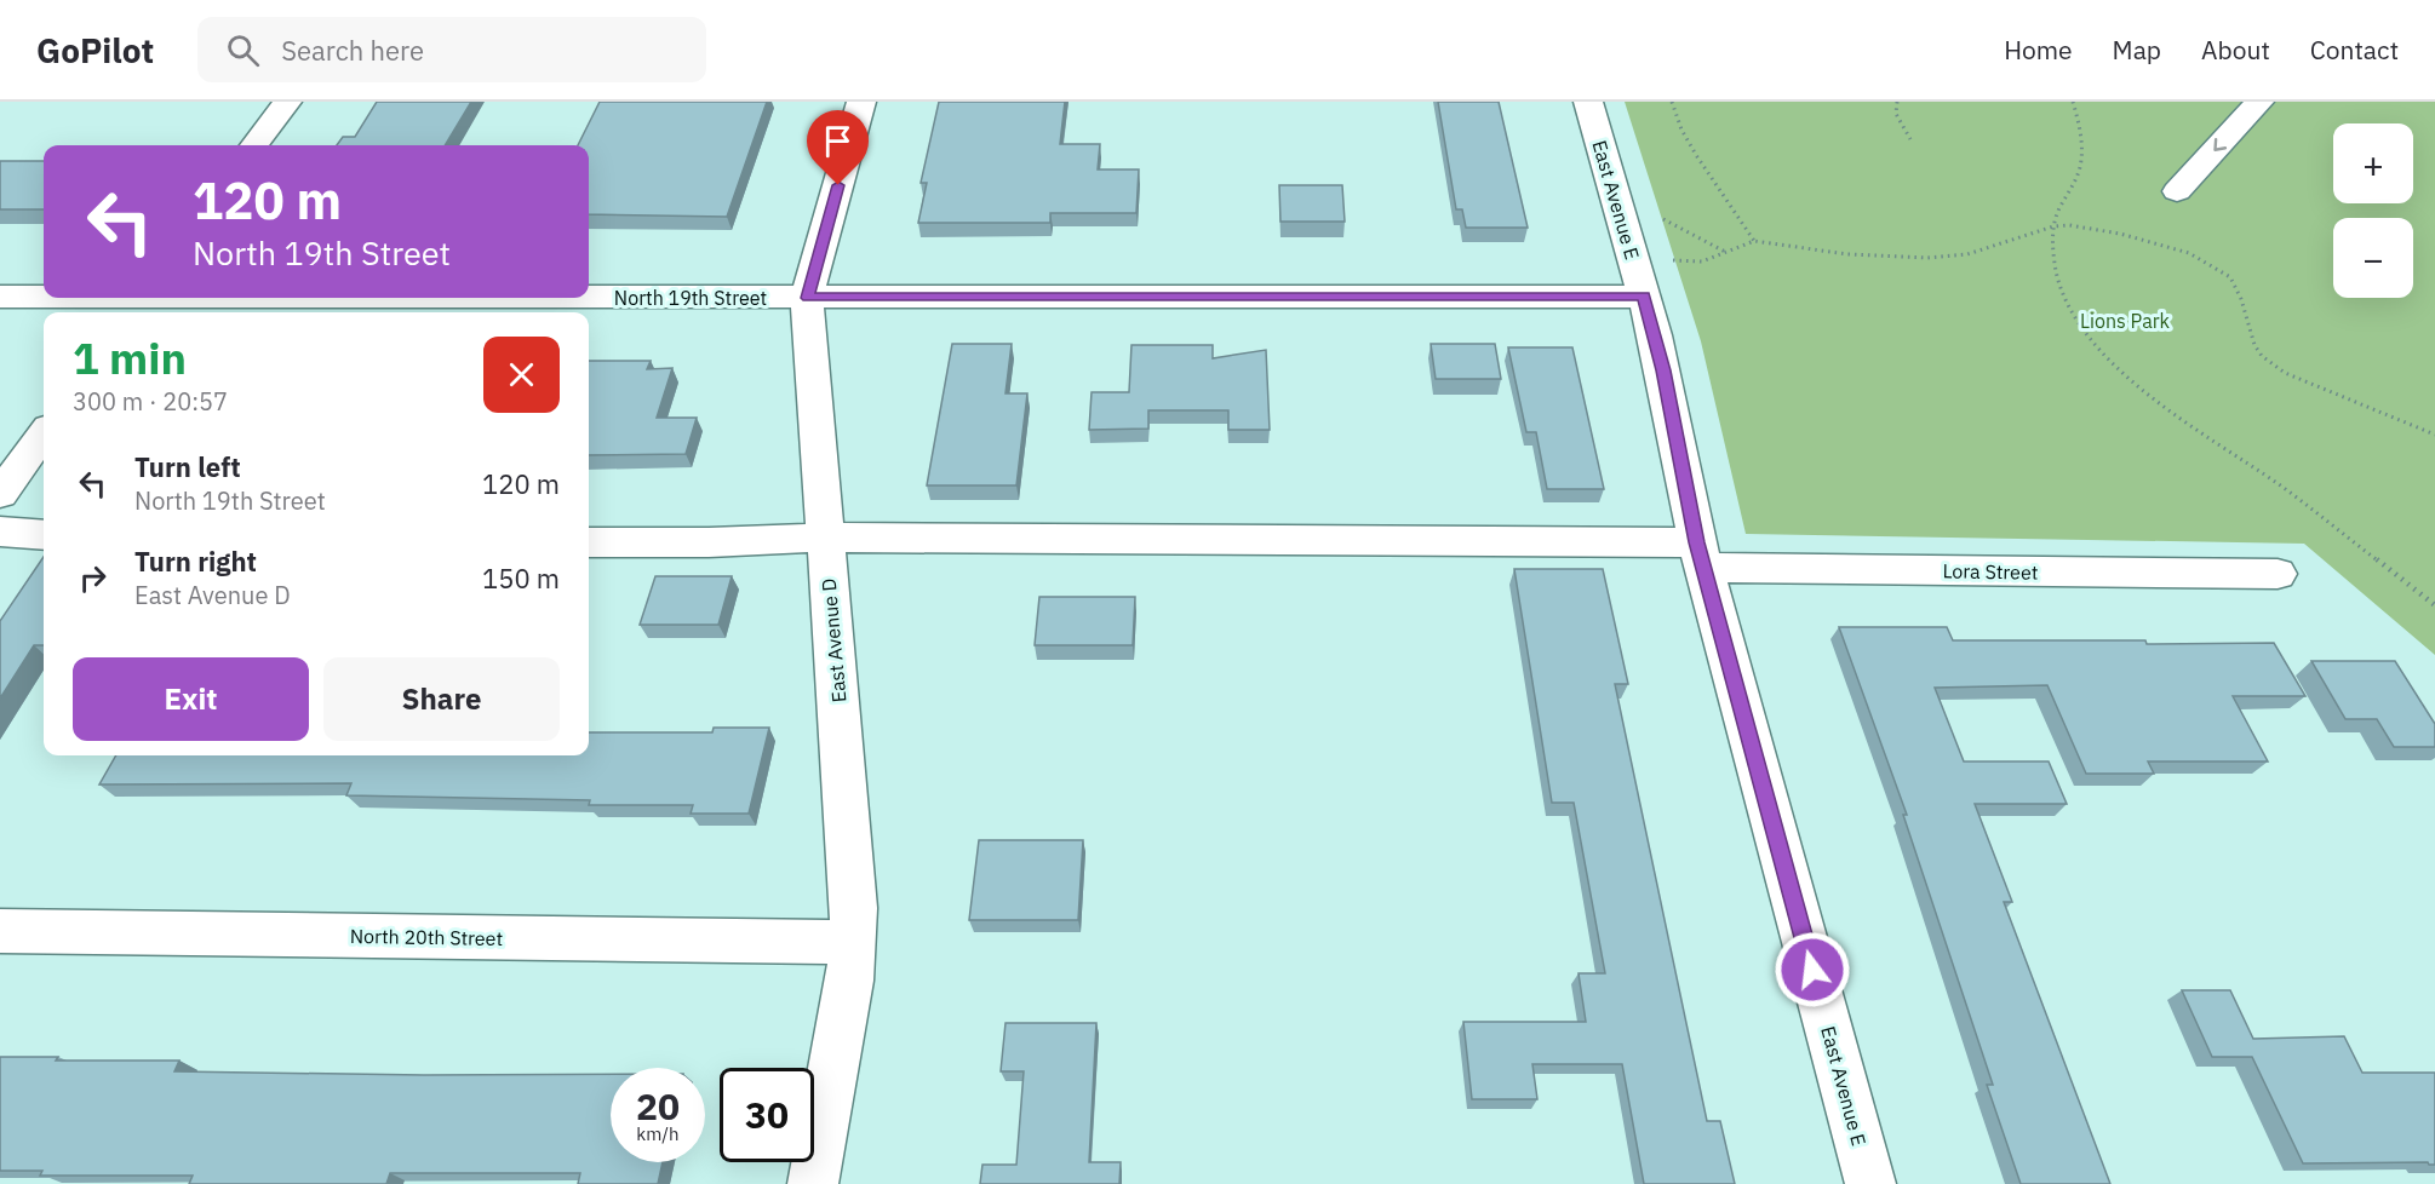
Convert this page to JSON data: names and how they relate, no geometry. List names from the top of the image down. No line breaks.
{"streets":{"street":["East Avenue E","North 19th Street","Lora Street","East Avenue D","North 20th Street"]},"crossings":[["East Avenue E","North 19th Street"],["East Avenue E","Lora Street"],["North 19th Street","East Avenue D"],["Lora Street","East Avenue D"],["East Avenue D","North 20th Street"]],"parks":["Lions Park"],"page":{"header":"GoPilot","search":"Search here","nav":["Home","Map","About","Contact"],"map_buttons":["+","−"],"turn":["120 m","North 19th Street"],"heading":["1 min","300 m · 20:57"],"list":[{"name":"Turn left","note":"North 19th Street","value":"120 m"},{"name":"Turn right","note":"East Avenue D","value":"150 m"}],"buttons":["Exit","Share"],"speed":"20 km/h","limit":"30"}}
